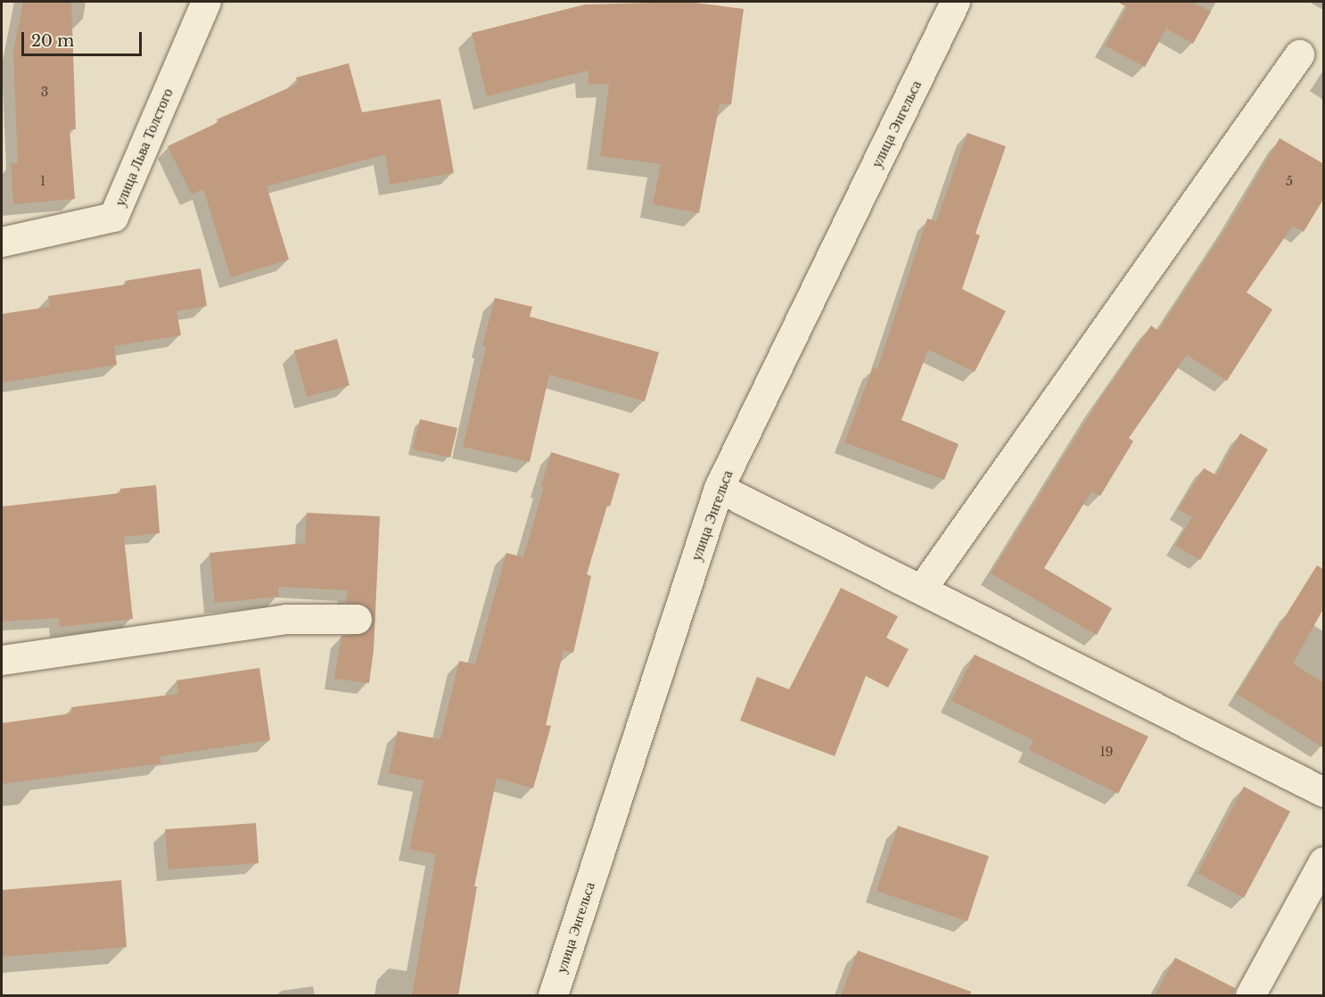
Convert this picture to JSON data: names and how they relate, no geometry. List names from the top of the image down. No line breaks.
{"streets":{"street":["улица Энгельса","улица Льва Толстого"]},"house_numbers":["3","1","5","19"],"scale_bar":"20 m"}
